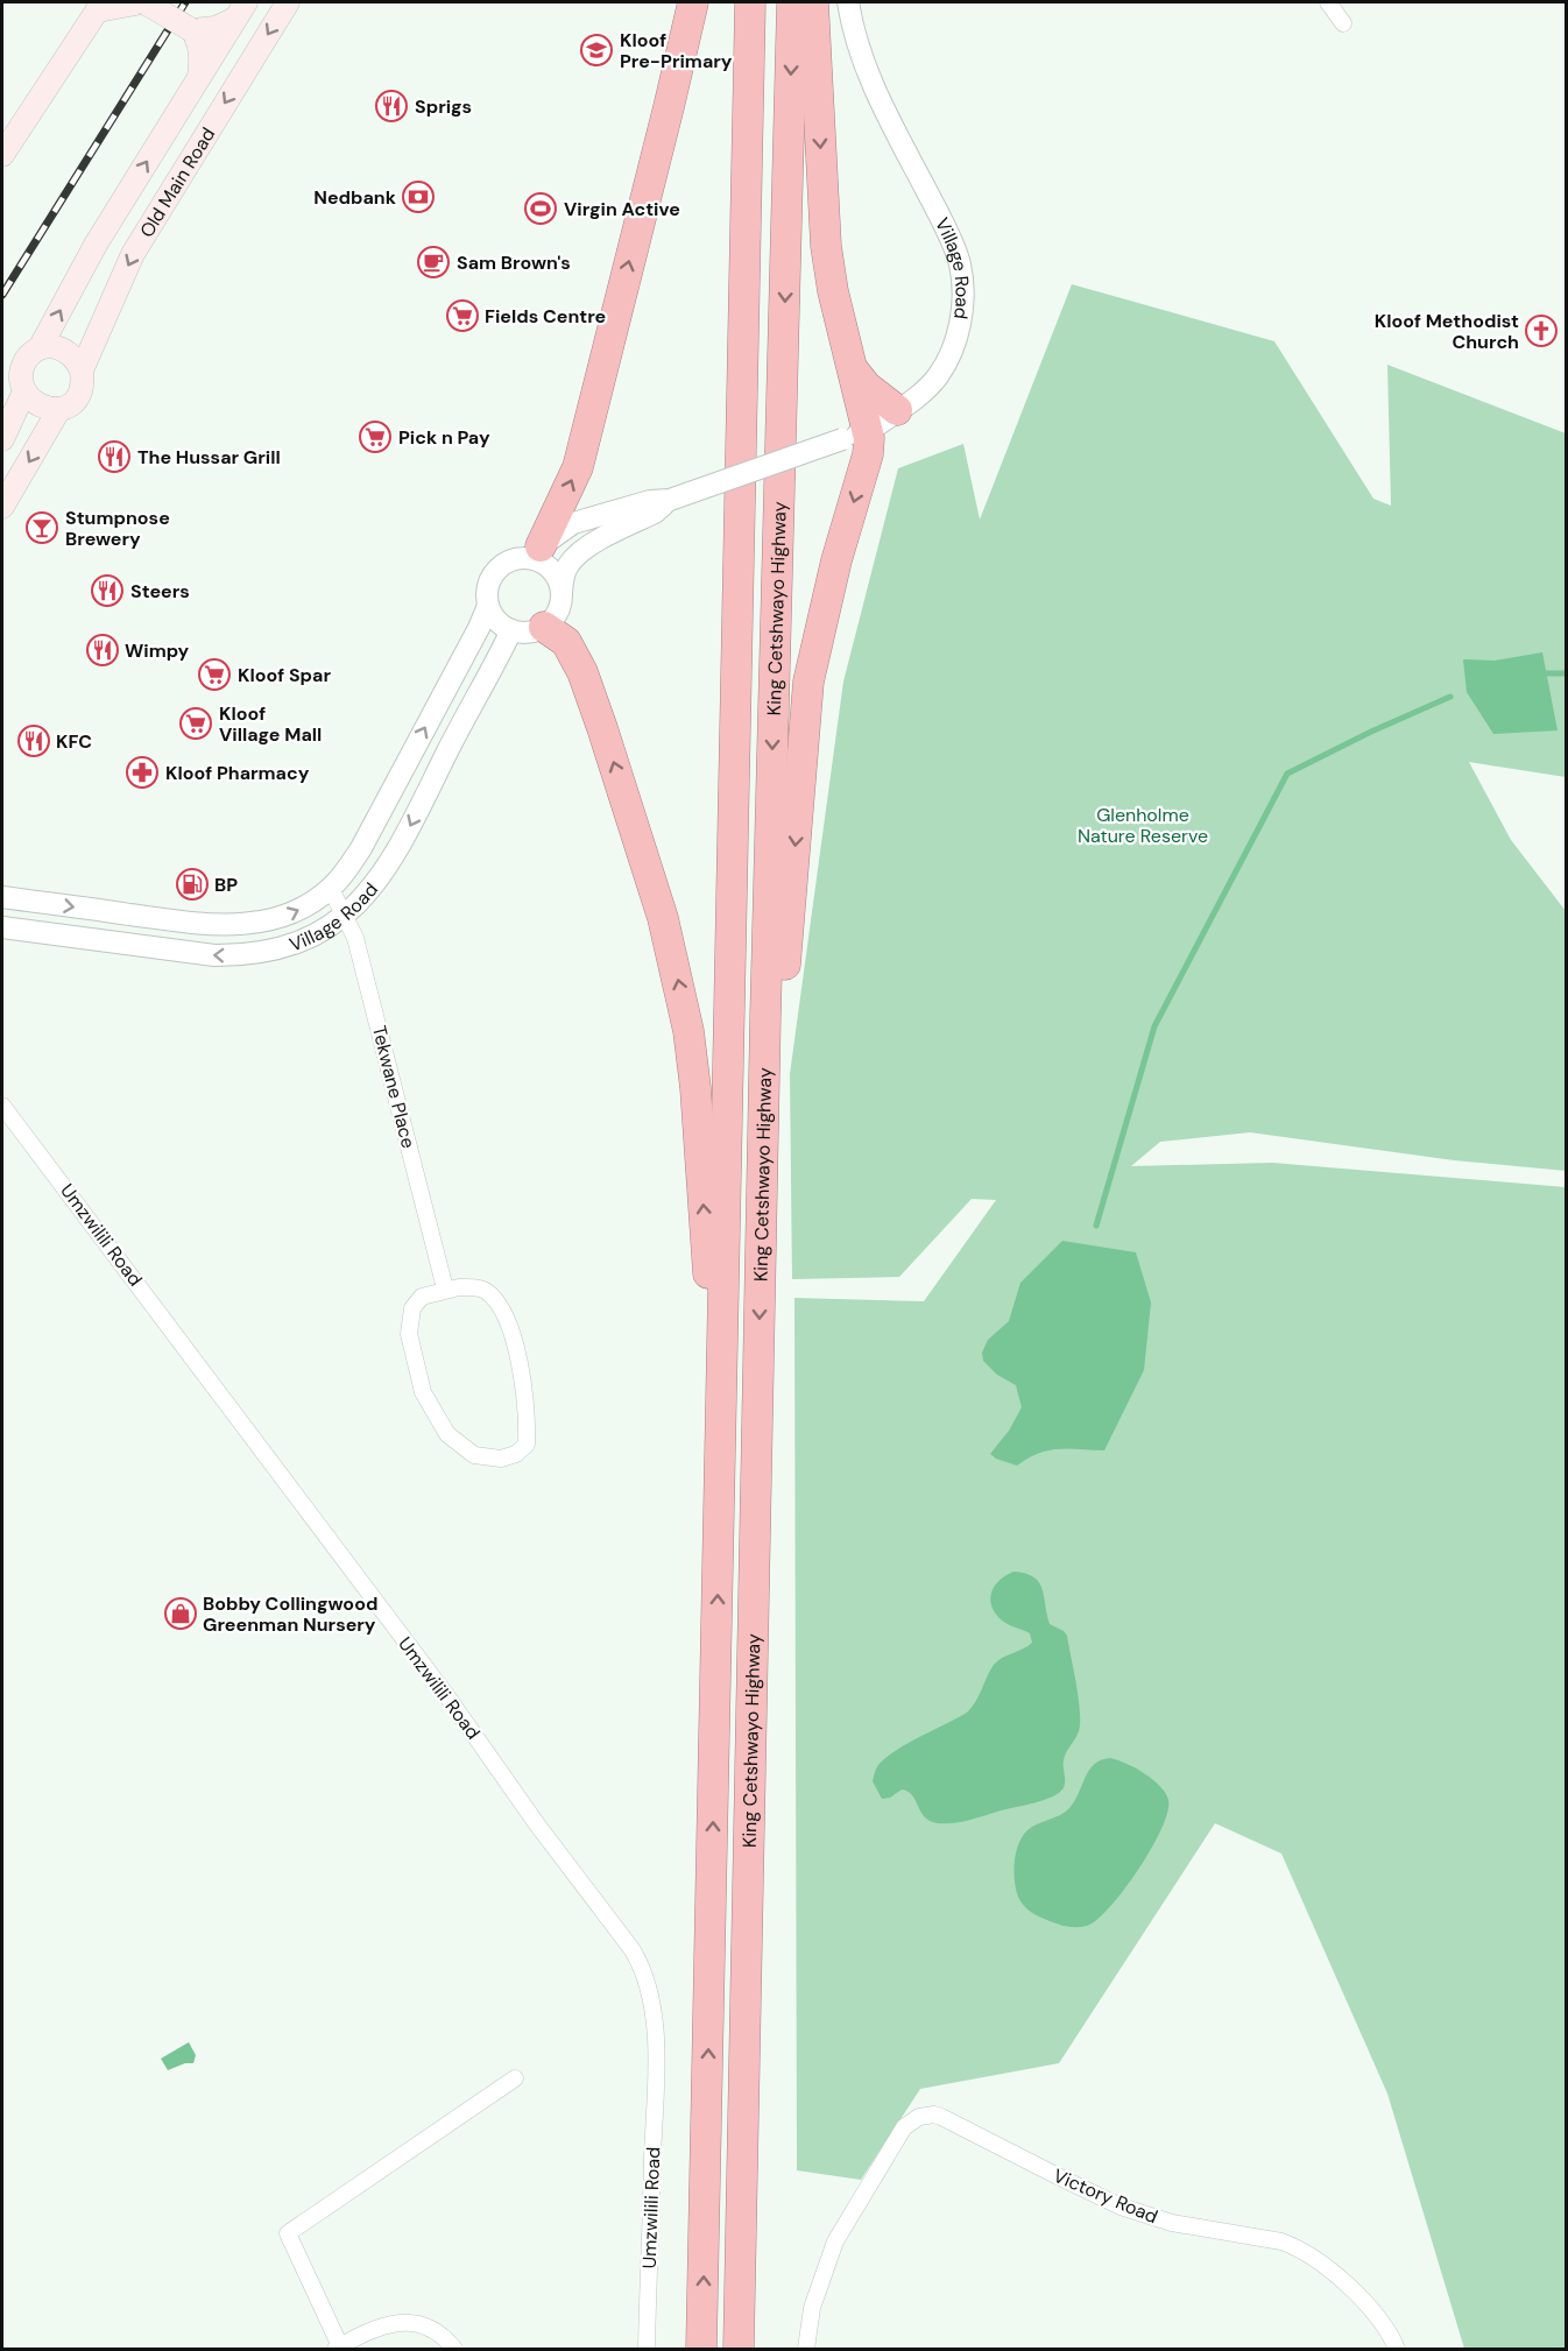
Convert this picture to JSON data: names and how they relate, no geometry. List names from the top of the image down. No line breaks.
{"streets":{"highway":["King Cetshwayo Highway"],"main road":["Old Main Road"],"street":["Village Road","Tekwane Place","Umzwilili Road","Victory Road"]},"crossings":[["Village Road","Tekwane Place"]],"parks":["Glenholme Nature Reserve"],"places":{"school or university":["Kloof Pre-Primary"],"restaurant":["Sprigs","The Hussar Grill","Steers","Wimpy","KFC"],"bank":["Nedbank"],"sports":["Virgin Active"],"cafe":["Sam Brown's"],"supermarket":["Fields Centre","Pick n Pay","Kloof Spar","Kloof Village Mall"],"church":["Kloof Methodist Church"],"bar":["Stumpnose Brewery"],"pharmacy":["Kloof Pharmacy"],"fuel station":["BP"],"shop":["Bobby Collingwood Greenman Nursery"]}}
